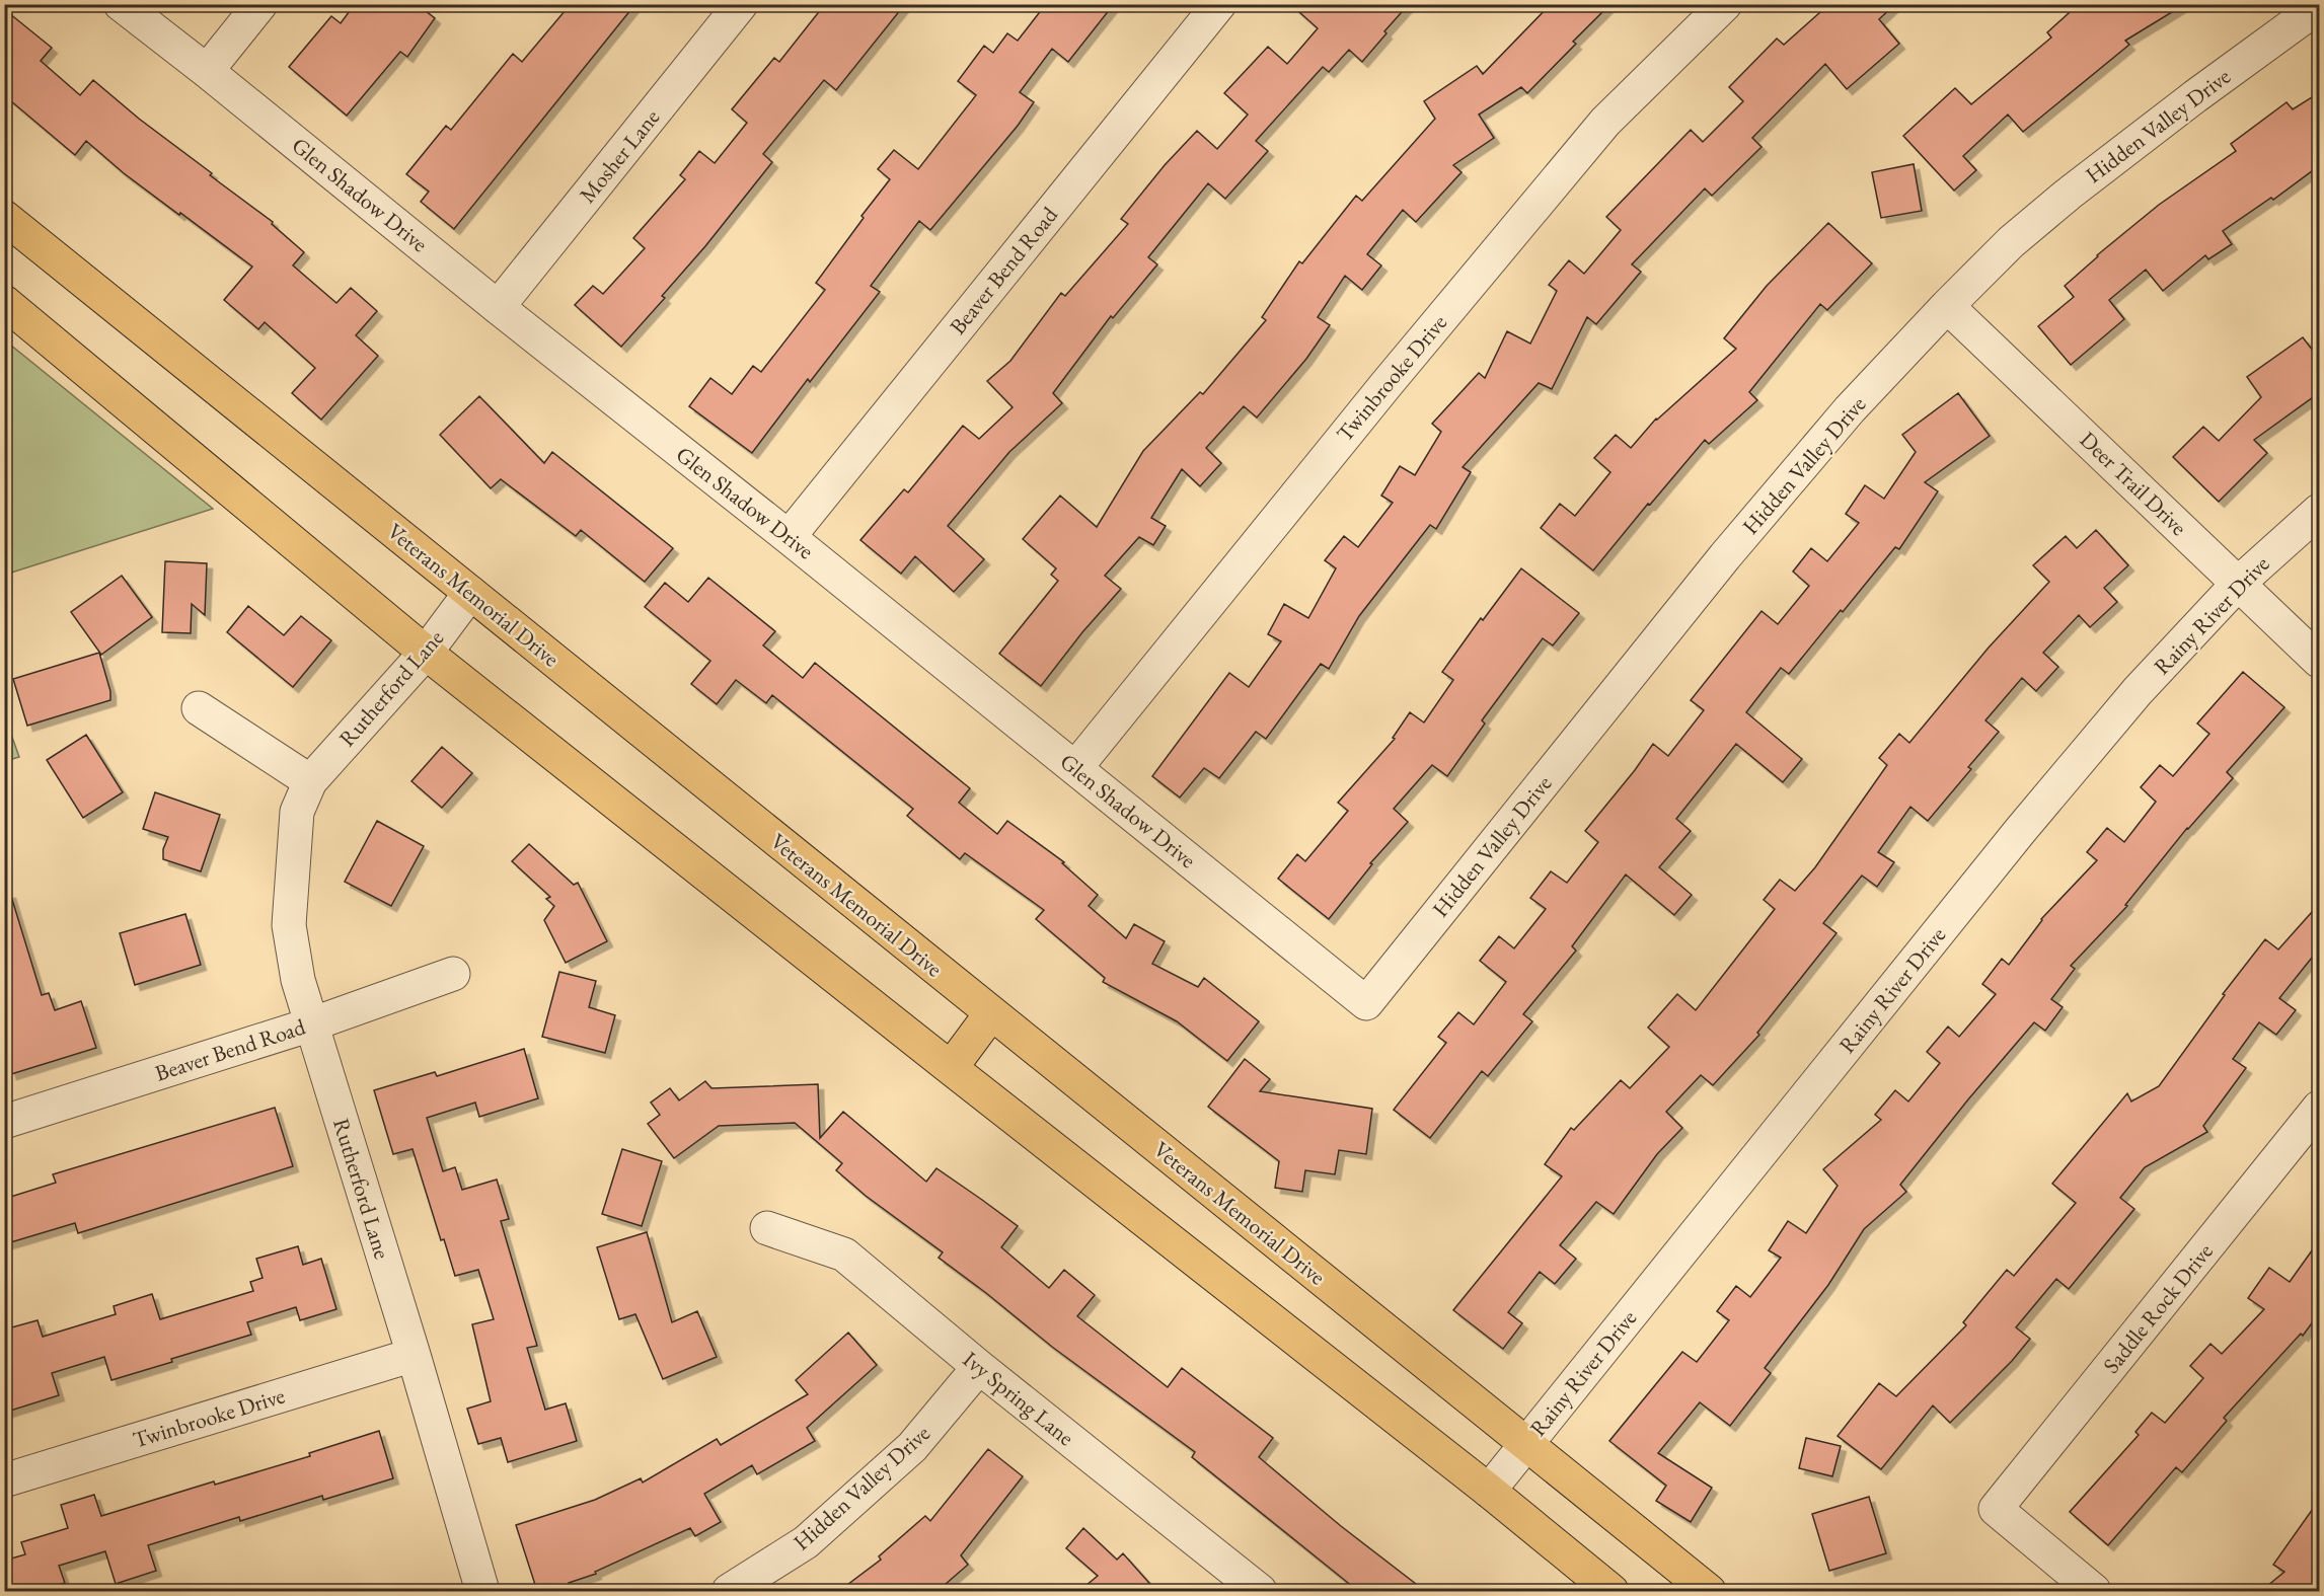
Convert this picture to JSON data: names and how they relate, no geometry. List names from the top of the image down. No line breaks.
{"streets":{"main road":["Veterans Memorial Drive"],"street":["Hidden Valley Drive","Mosher Lane","Glen Shadow Drive","Beaver Bend Road","Twinbrooke Drive","Deer Trail Drive","Rainy River Drive","Rutherford Lane","Saddle Rock Drive","Ivy Spring Lane"]},"crossings":[["Hidden Valley Drive","Glen Shadow Drive"],["Hidden Valley Drive","Deer Trail Drive"],["Hidden Valley Drive","Ivy Spring Lane"],["Mosher Lane","Glen Shadow Drive"],["Glen Shadow Drive","Beaver Bend Road"],["Glen Shadow Drive","Twinbrooke Drive"],["Beaver Bend Road","Rutherford Lane"],["Twinbrooke Drive","Rutherford Lane"],["Deer Trail Drive","Rainy River Drive"],["Veterans Memorial Drive","Rainy River Drive"],["Veterans Memorial Drive","Rutherford Lane"]]}
